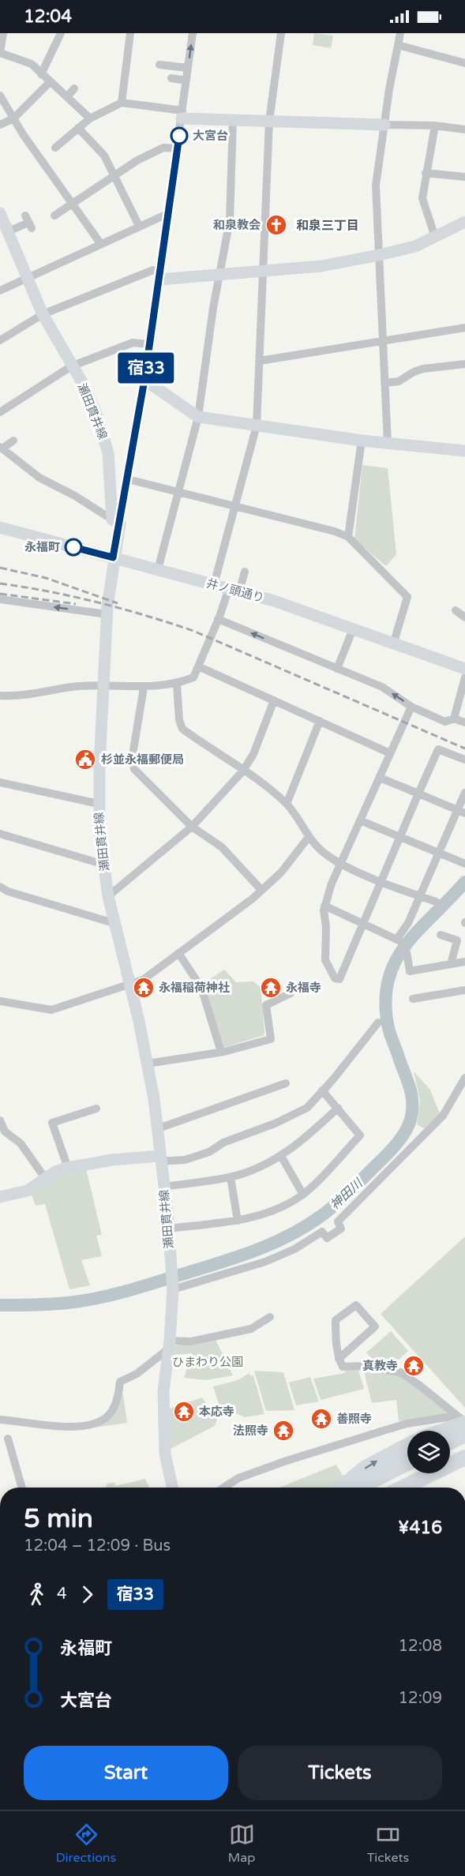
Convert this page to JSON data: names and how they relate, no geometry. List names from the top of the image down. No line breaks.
{"streets":{"main road":["瀬田貫井線","井ノ頭通り"]},"crossings":[["瀬田貫井線","井ノ頭通り"]],"districts":["和泉三丁目"],"water":["神田川"],"parks":["ひまわり公園"],"places":{"other":["大宮台","永福町"],"church":["和泉教会"],"public building":["杉並永福郵便局"],"temple":["永福稲荷神社","永福寺","真教寺","本応寺","善照寺","法照寺"]},"lines":["bus line 宿33"],"page":{"status":"12:04","on_map":"宿33","heading":["5 min","12:04 – 12:09 · Bus","¥416"],"legs":["4","宿33"],"list":[{"name":"永福町","value":"12:08"},{"name":"大宮台","value":"12:09"}],"buttons":["Start","Tickets"],"tabs":["Directions","Map","Tickets"]}}
